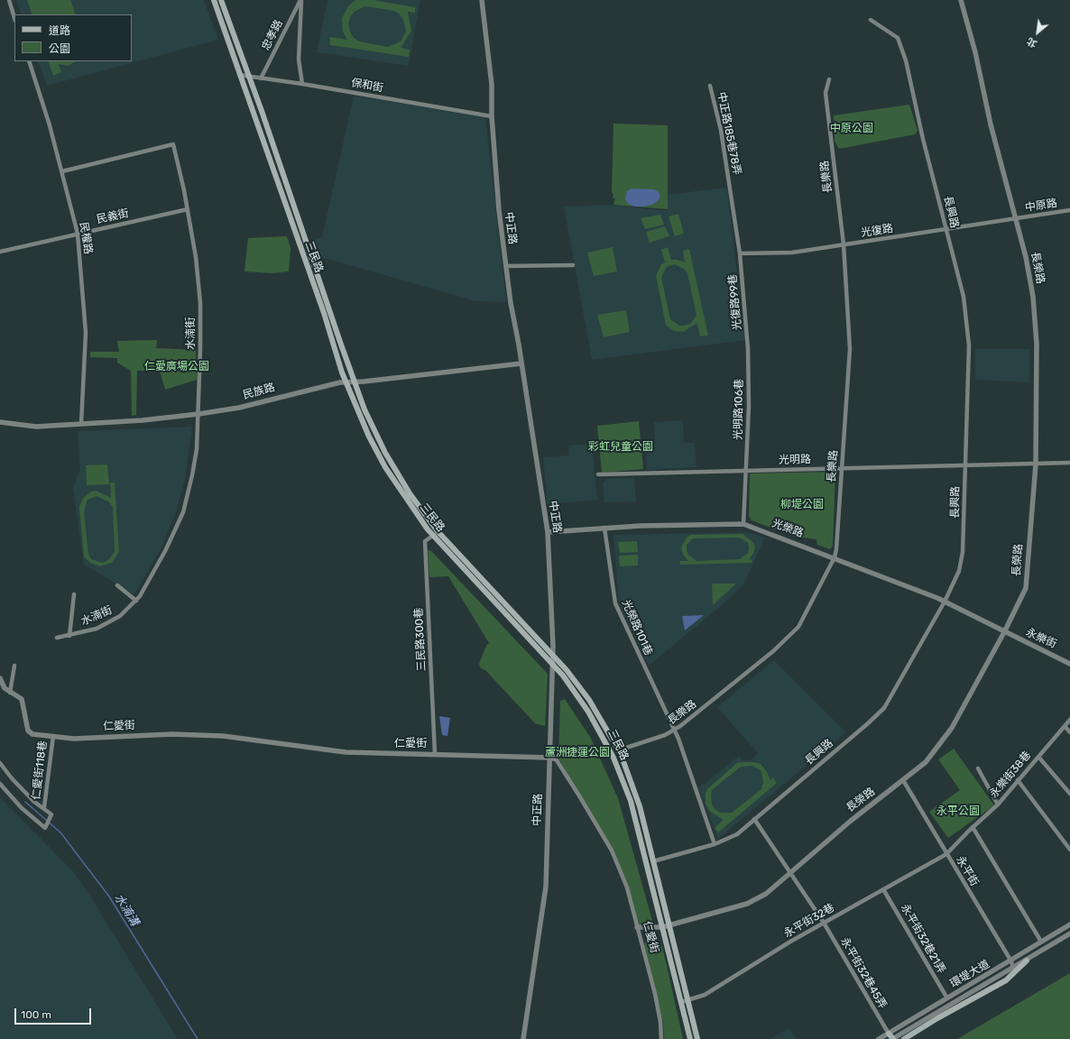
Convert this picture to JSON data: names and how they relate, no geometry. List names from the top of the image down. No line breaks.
{"streets":{"main road":["三民路"],"street":["忠孝路","保和街","中正路185巷78弄","長樂路","中原路","長興路","民義街","中正路","光復路","民權路","長榮路","光復路99巷","水湳街","民族路","光明路106巷","光明路","光榮路","光榮路101巷","永樂街","三民路300巷","仁愛街","仁愛街118巷","永樂街38巷","永平街","永平街32巷","永平街32巷21弄","永平街32巷45弄","環堤大道"]},"crossings":[["忠孝路","保和街"],["保和街","中正路"],["保和街","三民路"],["中正路185巷78弄","光復路"],["中正路185巷78弄","光復路99巷"],["長樂路","光復路"],["長樂路","三民路"],["長樂路","光明路"],["長樂路","光榮路"],["長樂路","光榮路101巷"],["中原路","光復路"],["中原路","長榮路"],["長興路","光復路"],["長興路","三民路"],["長興路","光明路"],["長興路","光榮路"],["長興路","光榮路101巷"],["長興路","永平街32巷45弄"],["民義街","民權路"],["民義街","水湳街"],["中正路","三民路"],["中正路","民族路"],["中正路","光榮路"],["中正路","仁愛街"],["光復路","長榮路"],["光復路","光復路99巷"],["民權路","水湳街"],["民權路","民族路"],["三民路","長榮路"],["三民路","民族路"],["三民路","三民路300巷"],["三民路","永平街32巷"],["長榮路","光明路"],["長榮路","光榮路"],["長榮路","永樂街"],["長榮路","仁愛街"],["長榮路","永平街"],["長榮路","永平街32巷45弄"],["光復路99巷","光明路106巷"],["水湳街","民族路"],["光明路106巷","光明路"],["光明路106巷","光榮路"],["光榮路","光榮路101巷"],["光榮路","永樂街"],["三民路300巷","仁愛街"],["仁愛街","仁愛街118巷"],["永樂街38巷","永平街"],["永樂街38巷","永平街32巷"],["永平街","永平街32巷"],["永平街","環堤大道"],["永平街32巷","永平街32巷21弄"],["永平街32巷","永平街32巷45弄"],["永平街32巷21弄","環堤大道"],["永平街32巷45弄","環堤大道"]],"water":["水湳溝"],"parks":["中原公園","仁愛廣場公園","彩虹兒童公園","柳堤公園","蘆洲捷運公園","永平公園"],"legend":["道路","公園"],"scale_bar":"100 m","north":"bottom left"}
